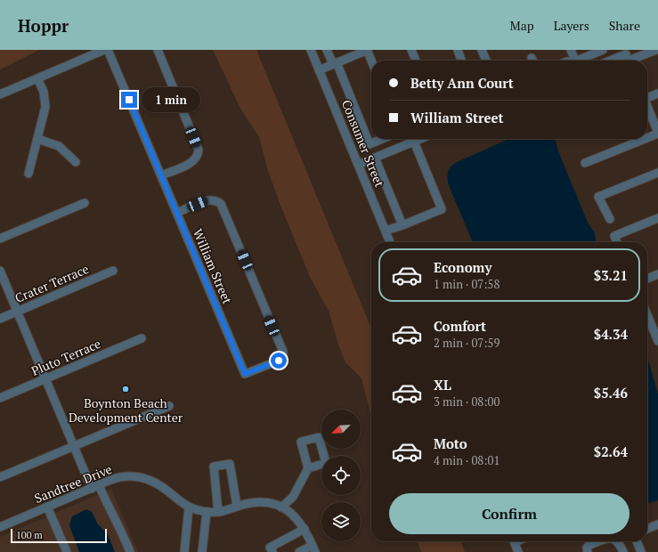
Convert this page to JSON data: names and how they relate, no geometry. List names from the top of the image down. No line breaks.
{"streets":{"street":["Consumer Street","William Street","Crater Terrace","Pluto Terrace","Sandtree Drive"]},"places":["Boynton Beach Development Center"],"scale_bar":"100 m","north":"bottom left","page":{"header":"Hoppr","nav":["Map","Layers","Share"],"banner":["Betty Ann Court","William Street"],"bubble":"1 min","list":[{"name":"Economy","note":"1 min · 07:58","value":"$3.21"},{"name":"Comfort","note":"2 min · 07:59","value":"$4.34"},{"name":"XL","note":"3 min · 08:00","value":"$5.46"},{"name":"Moto","note":"4 min · 08:01","value":"$2.64"}],"buttons":"Confirm","scale":"100 m"}}
